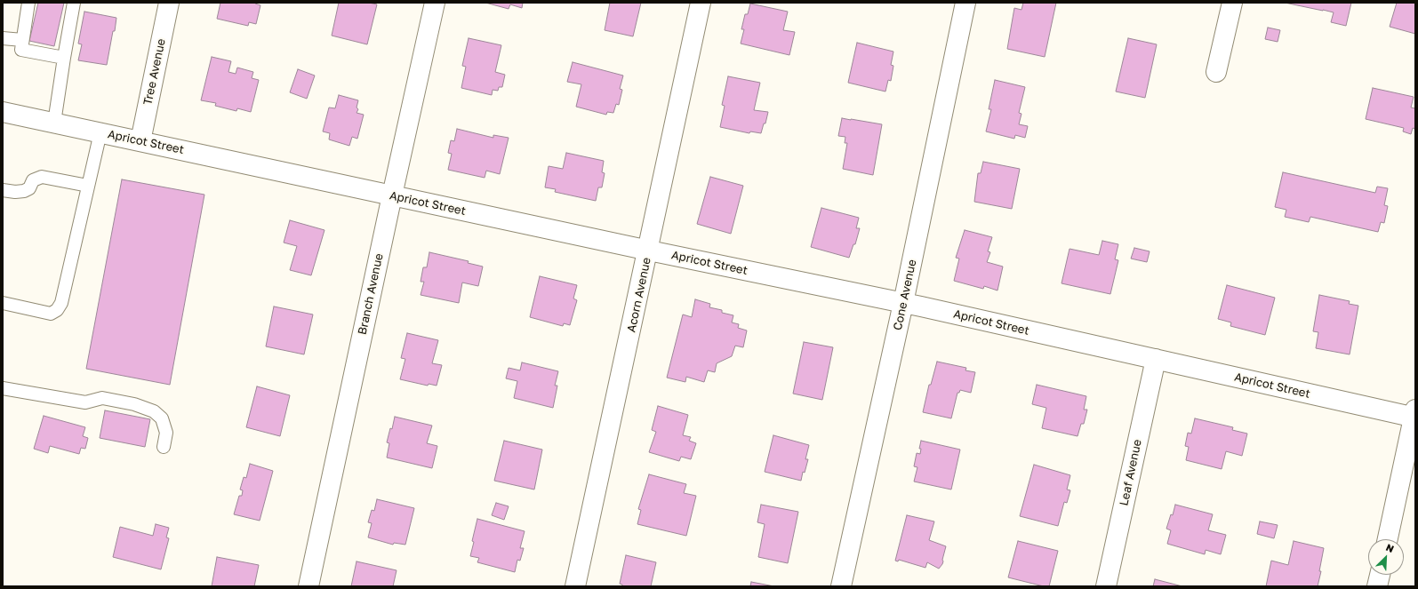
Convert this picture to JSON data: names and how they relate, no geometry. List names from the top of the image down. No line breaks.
{"streets":{"street":["Tree Avenue","Apricot Street","Branch Avenue","Acorn Avenue","Cone Avenue","Leaf Avenue"]},"crossings":[["Tree Avenue","Apricot Street"],["Apricot Street","Branch Avenue"],["Apricot Street","Acorn Avenue"],["Apricot Street","Cone Avenue"],["Apricot Street","Leaf Avenue"]],"north":"top right"}
